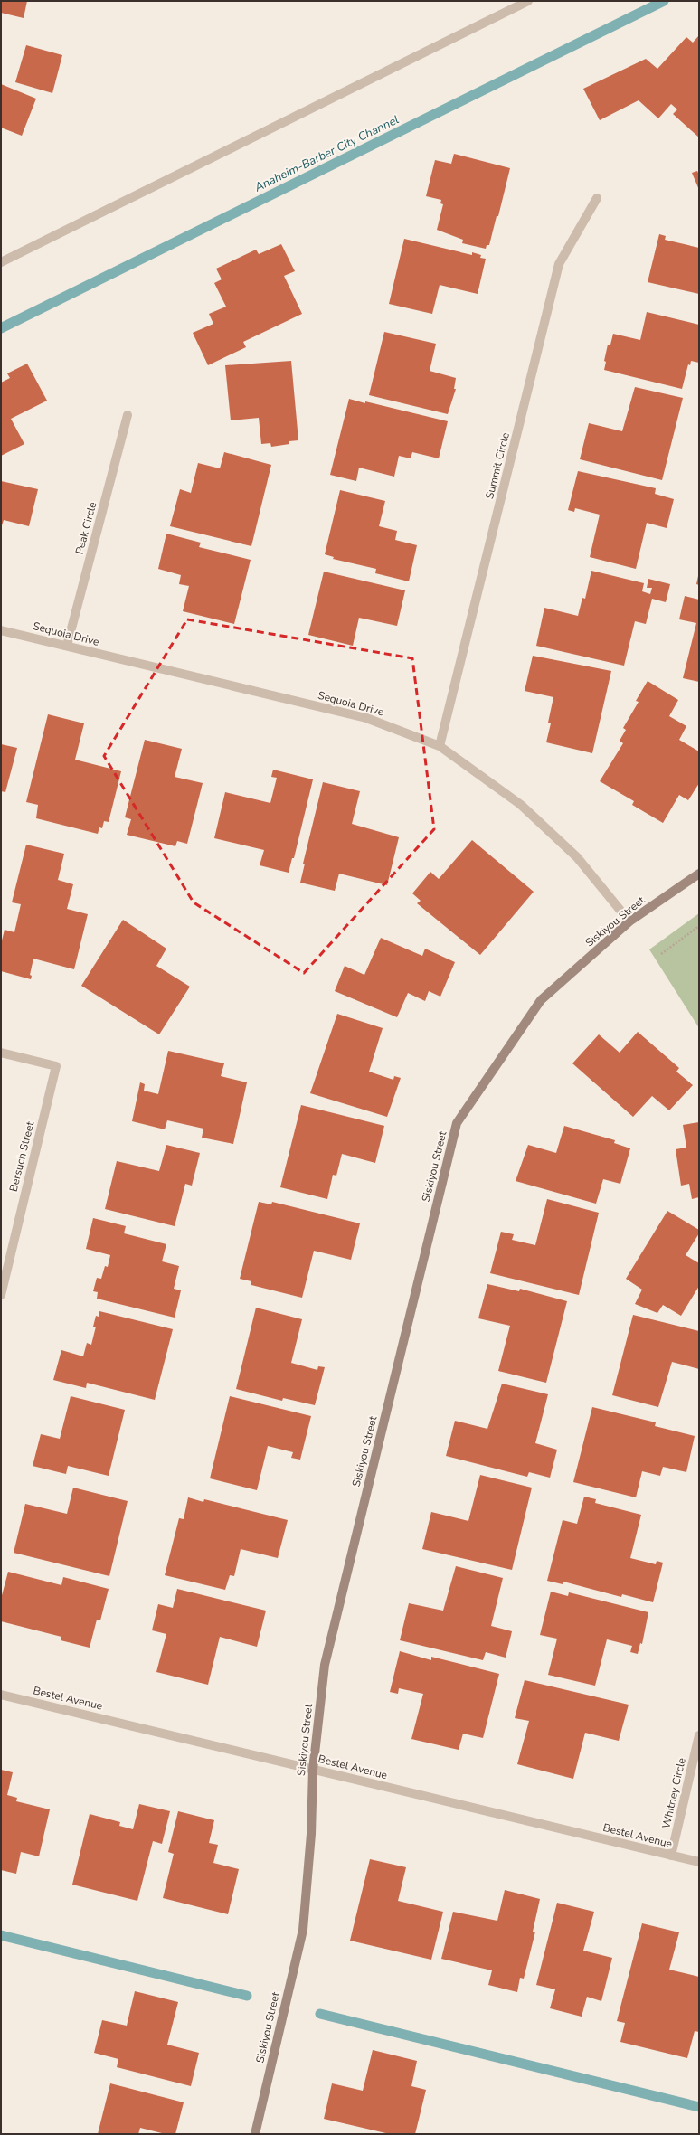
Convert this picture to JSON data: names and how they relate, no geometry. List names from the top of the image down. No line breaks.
{"streets":{"street":["Summit Circle","Peak Circle","Sequoia Drive","Siskiyou Street","Bersuch Street","Bestel Avenue","Whitney Circle"]},"crossings":[["Summit Circle","Sequoia Drive"],["Peak Circle","Sequoia Drive"],["Sequoia Drive","Siskiyou Street"],["Siskiyou Street","Bestel Avenue"],["Bestel Avenue","Whitney Circle"]],"water":["Anaheim-Barber City Channel"]}
